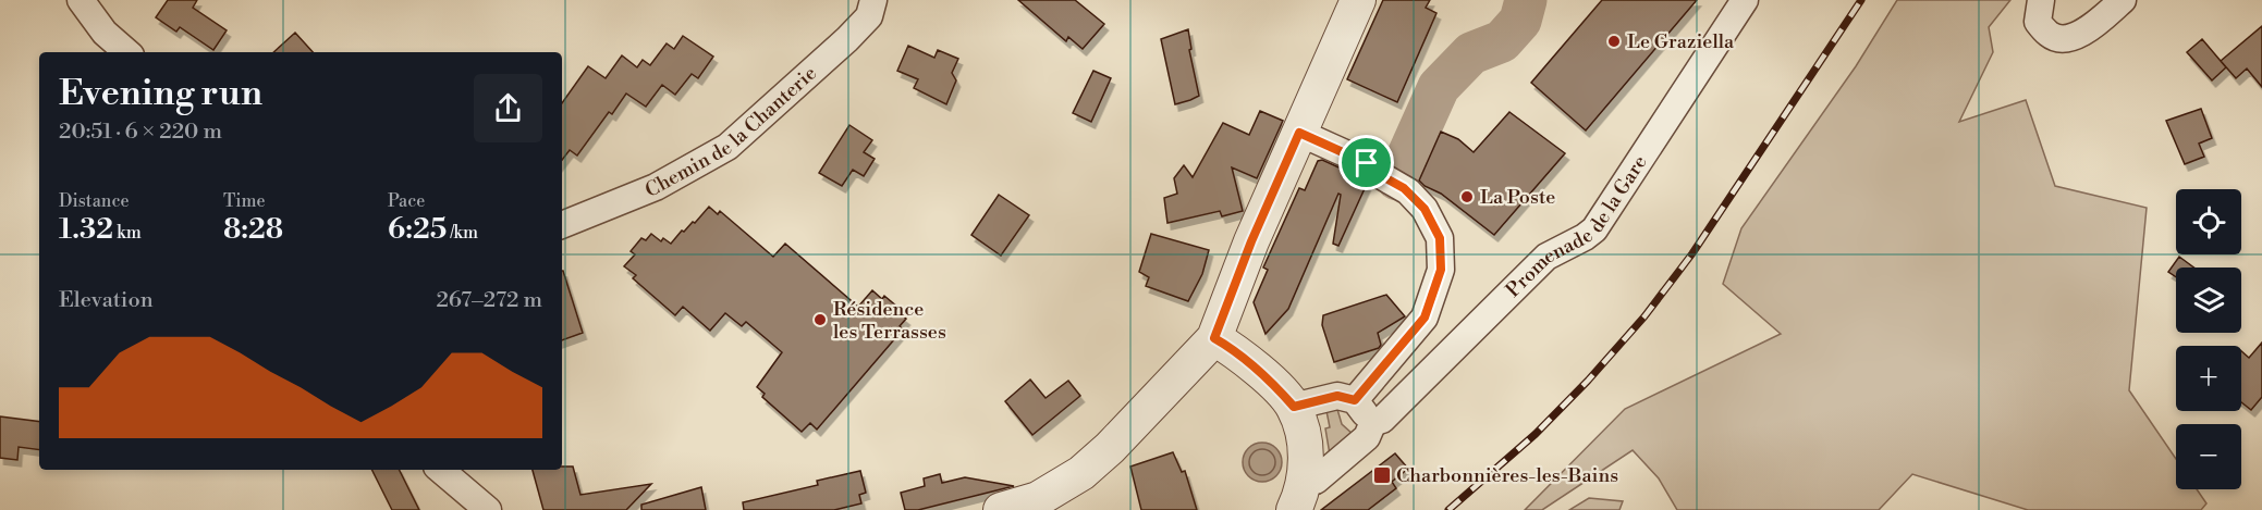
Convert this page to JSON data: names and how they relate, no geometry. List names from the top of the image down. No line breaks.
{"streets":{"street":["Chemin de la Chanterie","Promenade de la Gare"]},"places":{"other":["Le Graziella","La Poste","Résidence les Terrasses"],"transit":["Charbonnières-les-Bains"]},"page":{"heading":["Evening run","20:51 · 6 × 220 m"],"stats":[["Distance","1.32 km"],["Time","8:28"],["Pace","6:25 /km"]],"map_buttons":["+","−"],"chart":["Elevation","267–272 m"]}}
